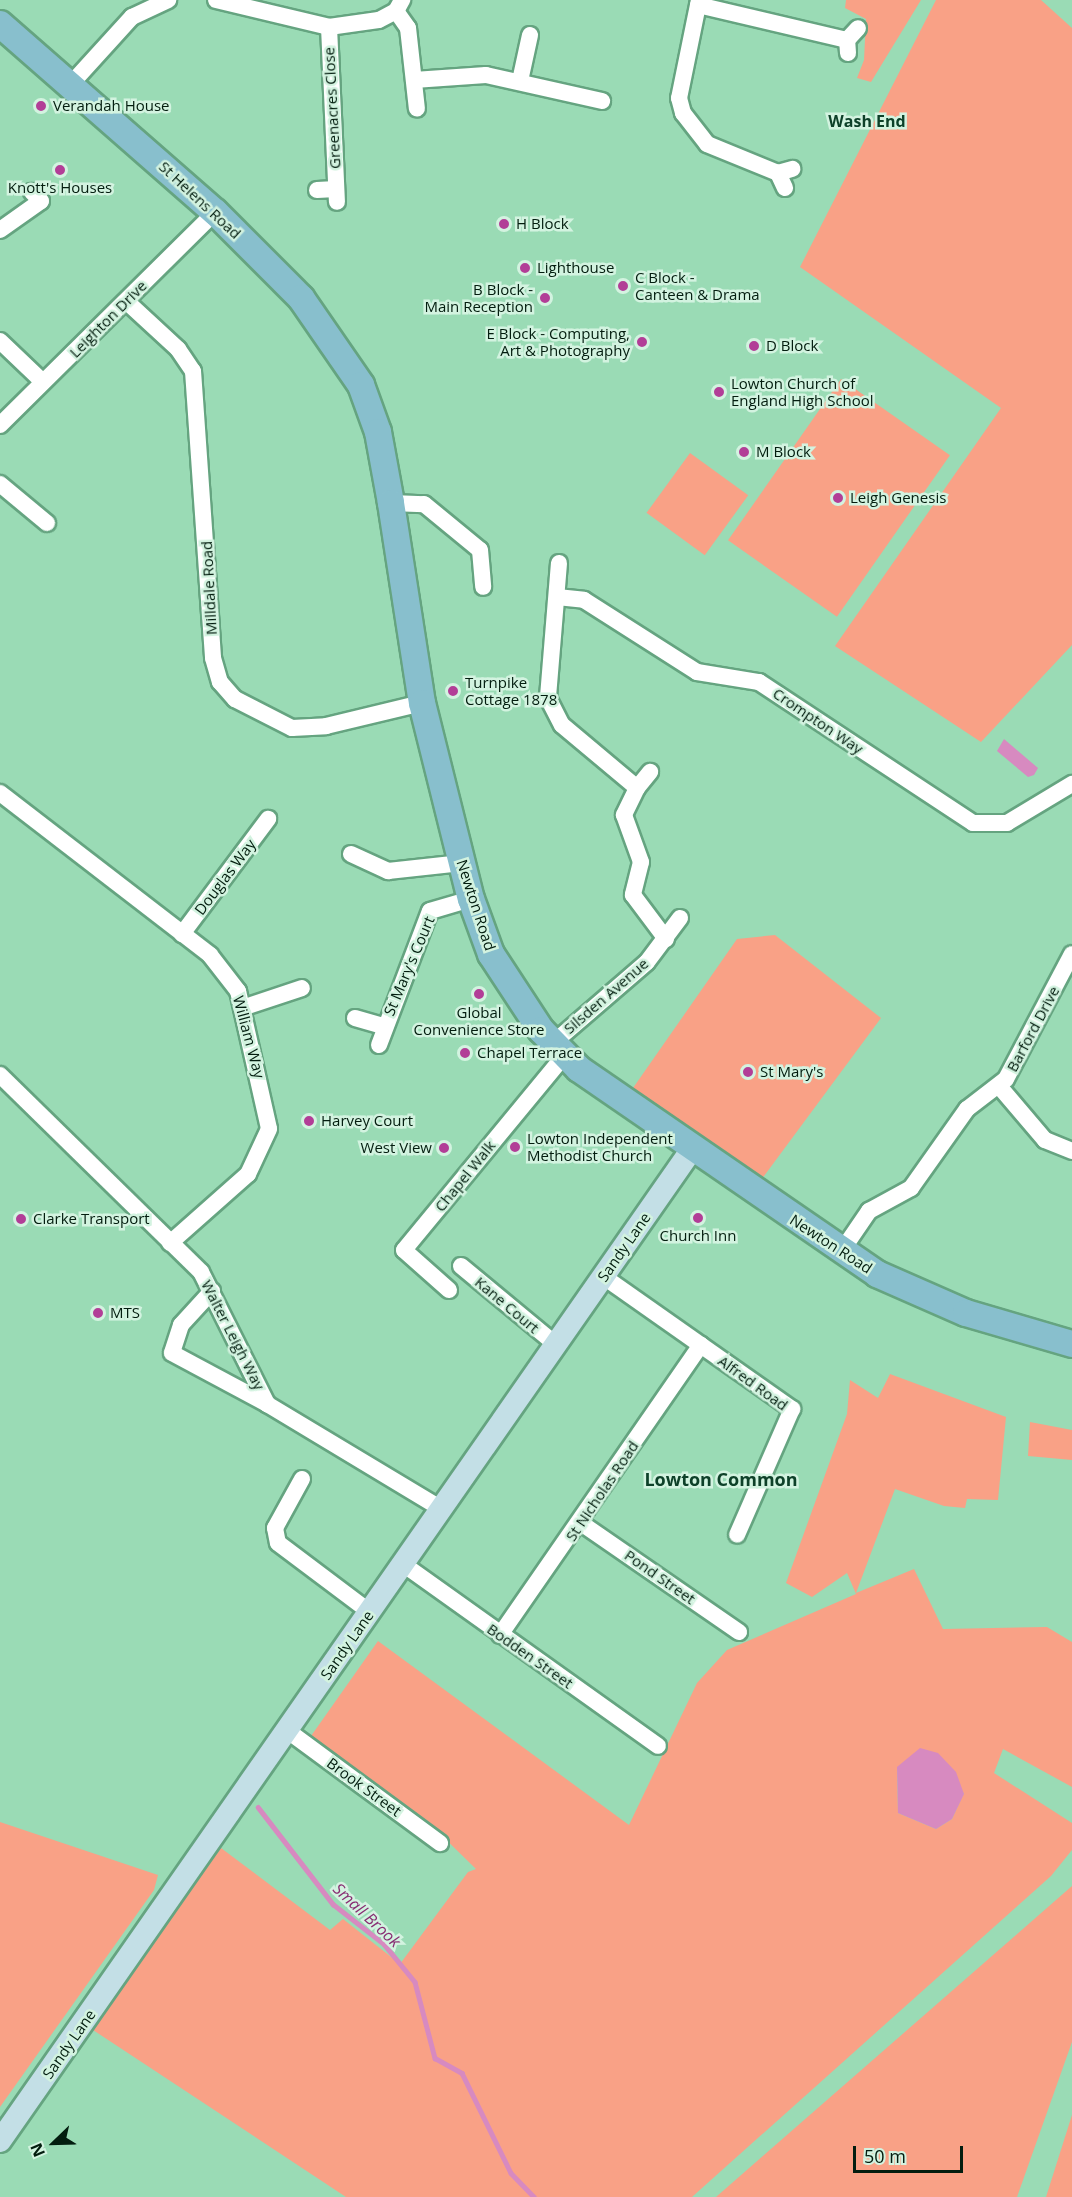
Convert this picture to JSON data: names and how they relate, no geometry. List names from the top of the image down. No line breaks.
{"streets":{"main road":["St Helens Road","Newton Road"],"street":["Greenacres Close","Leighton Drive","Milldale Road","Crompton Way","Douglas Way","St Mary's Court","Silsden Avenue","Barford Drive","William Way","Chapel Walk","Sandy Lane","Kane Court","Walter Leigh Way","Alfred Road","St Nicholas Road","Pond Street","Bodden Street","Brook Street"]},"crossings":[["St Helens Road","Leighton Drive"],["St Helens Road","Newton Road"],["Leighton Drive","Milldale Road"],["Milldale Road","Newton Road"],["Douglas Way","William Way"],["Newton Road","St Mary's Court"],["Newton Road","Silsden Avenue"],["Newton Road","Barford Drive"],["Newton Road","Chapel Walk"],["Newton Road","Sandy Lane"],["Silsden Avenue","Chapel Walk"],["William Way","Walter Leigh Way"],["Sandy Lane","Kane Court"],["Sandy Lane","Walter Leigh Way"],["Sandy Lane","Alfred Road"],["Sandy Lane","Bodden Street"],["Sandy Lane","Brook Street"],["Alfred Road","St Nicholas Road"],["St Nicholas Road","Pond Street"],["St Nicholas Road","Bodden Street"]],"districts":["Wash End","Lowton Common"],"water":["Small Brook"],"places":["Verandah House","Knott's Houses","H Block","Lighthouse","C Block - Canteen & Drama","B Block - Main Reception","E Block - Computing, Art & Photography","D Block","Lowton Church of England High School","M Block","Leigh Genesis","Turnpike Cottage 1878","Global Convenience Store","Chapel Terrace","St Mary's","Harvey Court","Lowton Independent Methodist Church","West View","Church Inn","Clarke Transport","MTS"],"scale_bar":"50 m","north":"bottom left"}
